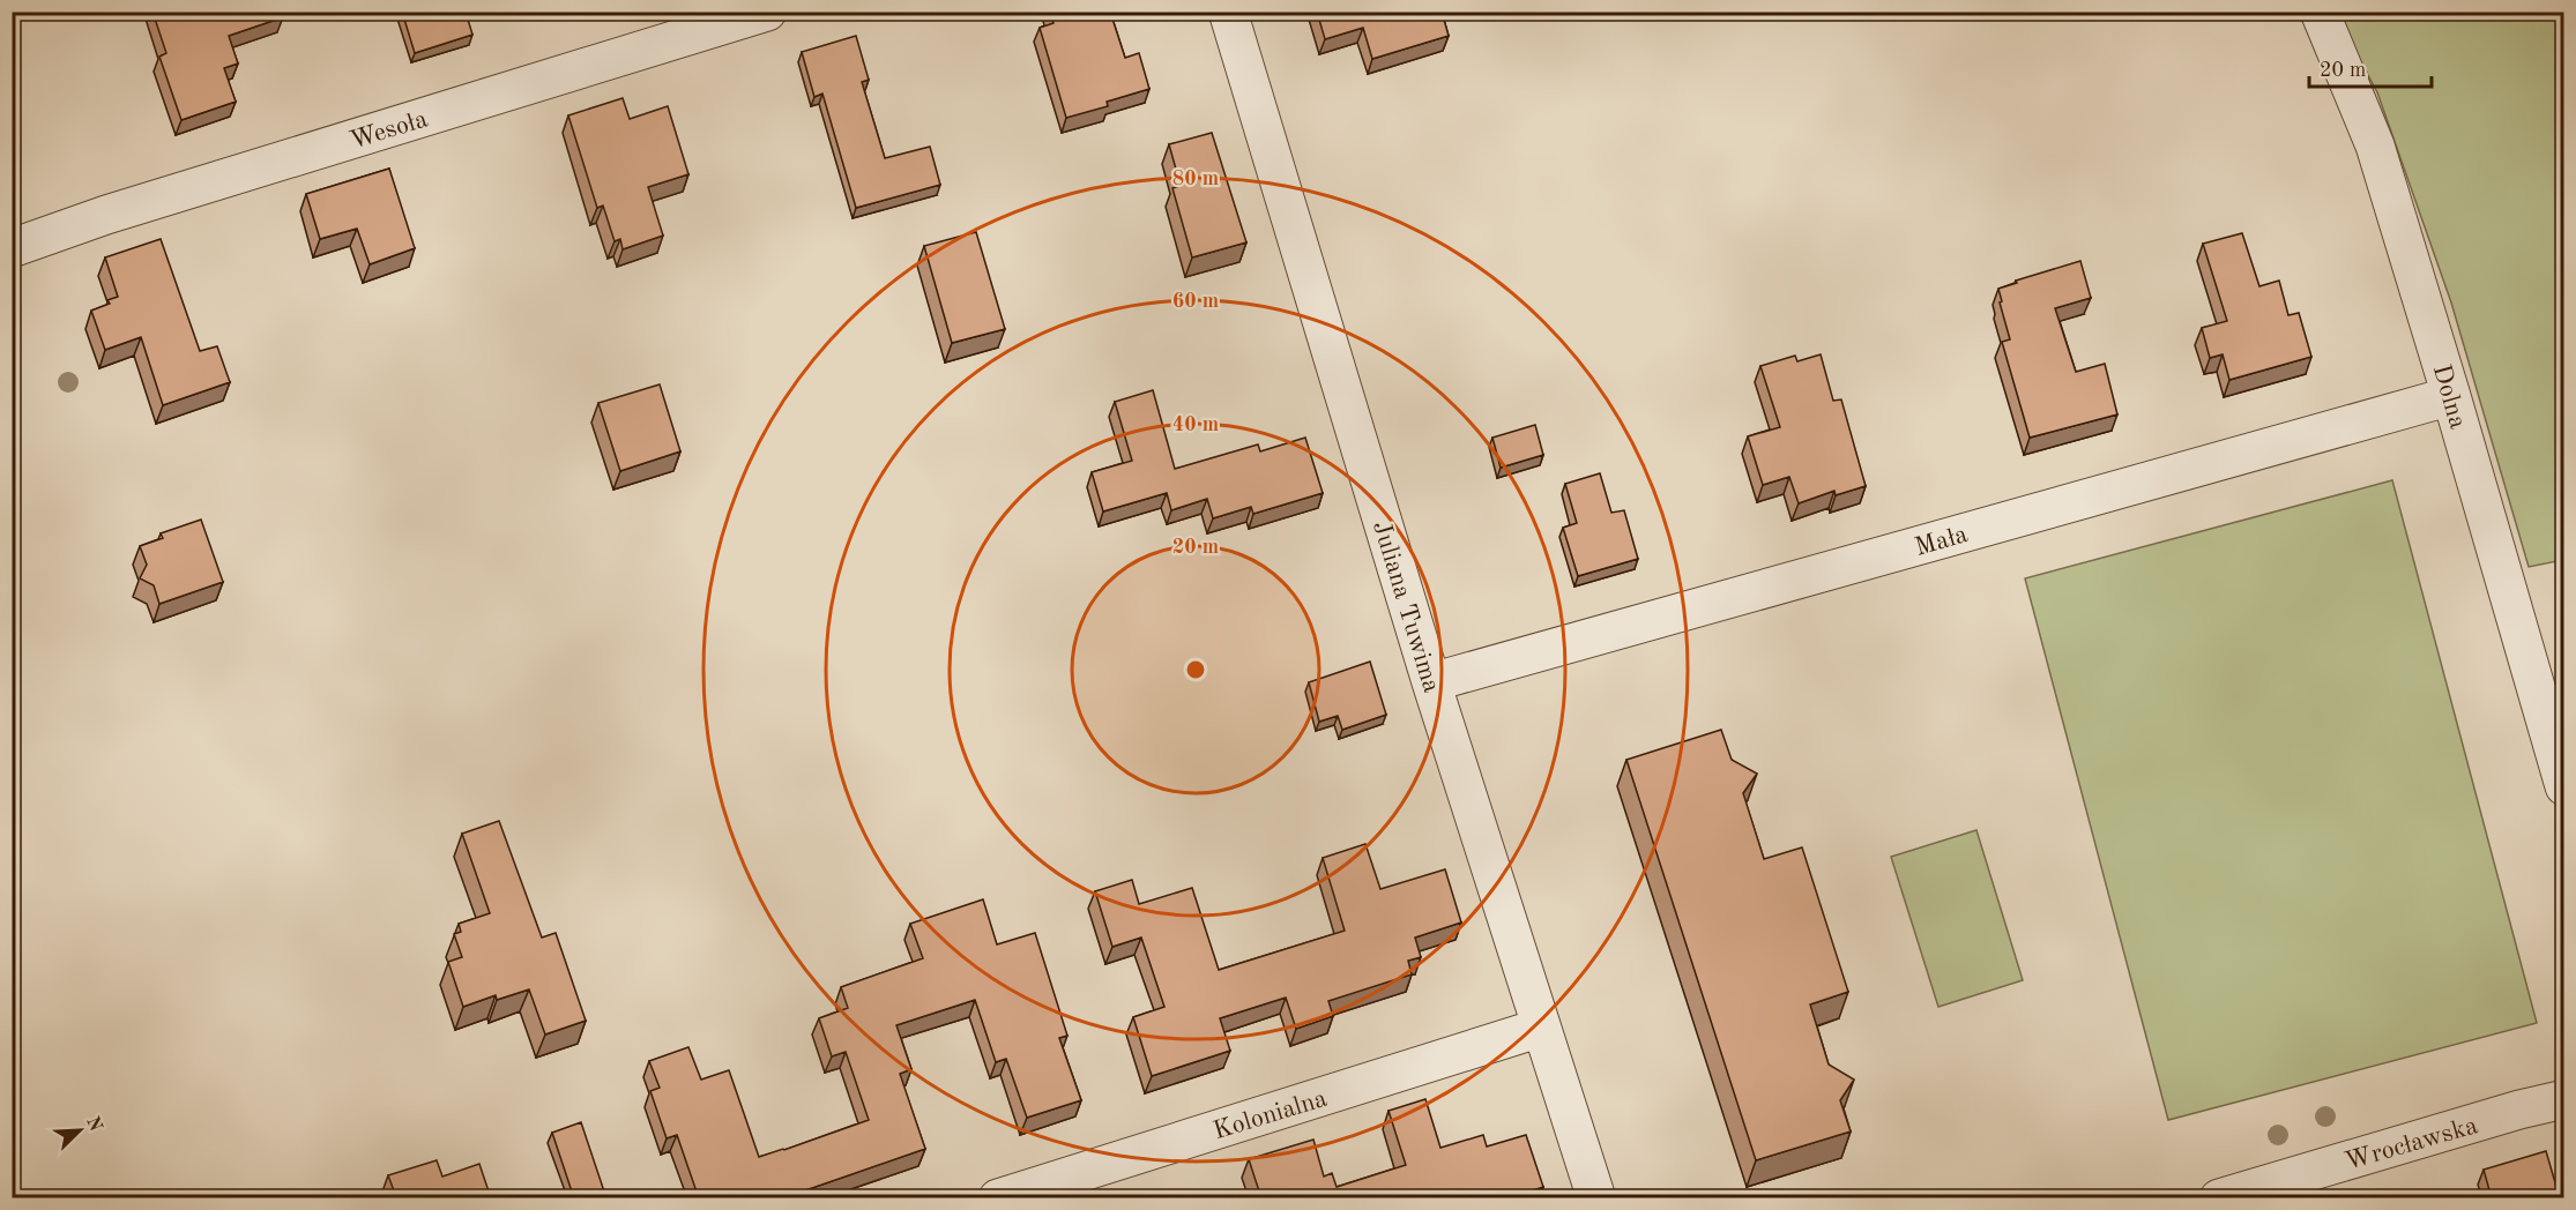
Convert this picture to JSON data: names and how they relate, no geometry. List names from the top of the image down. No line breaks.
{"streets":{"street":["Wesoła","Dolna","Mała","Juliana Tuwima","Kolonialna","Wrocławska"]},"crossings":[["Dolna","Mała"],["Mała","Juliana Tuwima"],["Juliana Tuwima","Kolonialna"]],"scale_bar":"20 m","north":"top right","rings":["80 m","60 m","40 m","20 m"]}
